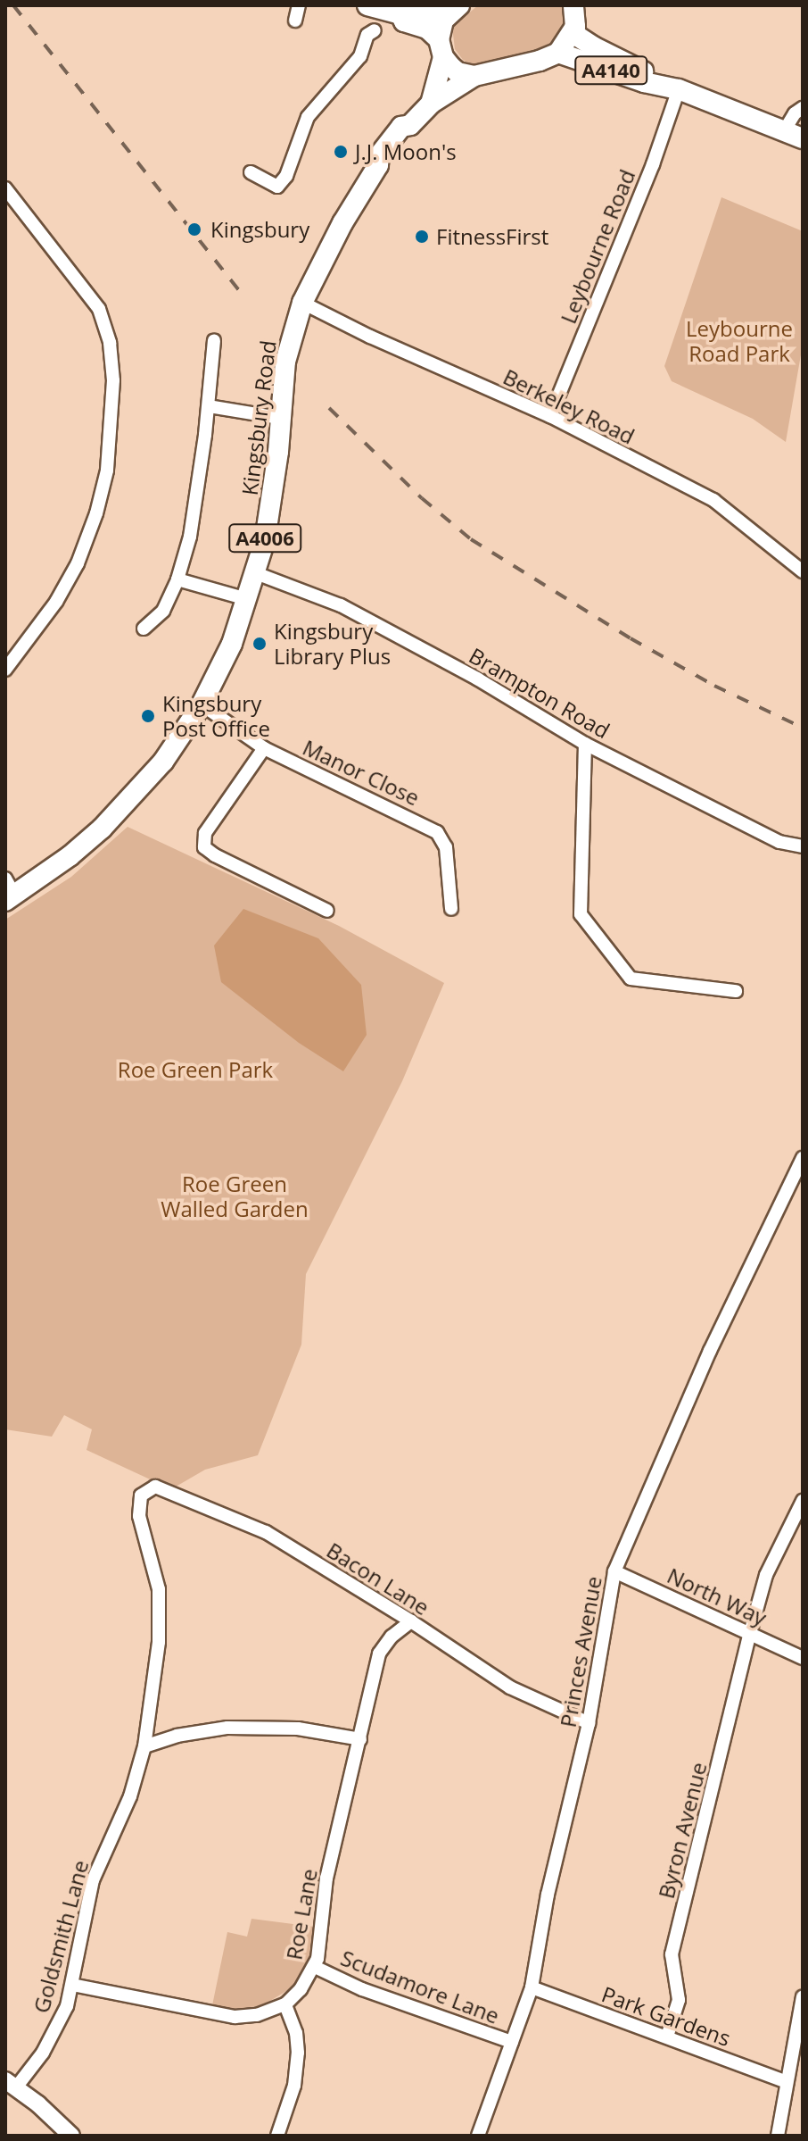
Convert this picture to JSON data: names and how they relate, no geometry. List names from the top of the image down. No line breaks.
{"streets":{"main road":["A4140","Kingsbury Road","A4006"],"street":["Leybourne Road","Berkeley Road","Brampton Road","Manor Close","Bacon Lane","North Way","Princes Avenue","Byron Avenue","Roe Lane","Goldsmith Lane","Scudamore Lane","Park Gardens"]},"crossings":[["A4140","Leybourne Road"],["A4140","Kingsbury Road"],["Leybourne Road","Berkeley Road"],["Berkeley Road","Kingsbury Road"],["Kingsbury Road","Brampton Road"],["Kingsbury Road","Manor Close"],["Bacon Lane","Princes Avenue"],["Bacon Lane","Roe Lane"],["Bacon Lane","Goldsmith Lane"],["North Way","Princes Avenue"],["North Way","Byron Avenue"],["Princes Avenue","Scudamore Lane"],["Princes Avenue","Park Gardens"],["Byron Avenue","Park Gardens"],["Roe Lane","Scudamore Lane"]],"parks":["Leybourne Road Park","Roe Green Park","Roe Green Walled Garden"],"places":["J.J. Moon's","Kingsbury","FitnessFirst","Kingsbury Library Plus","Kingsbury Post Office"]}
